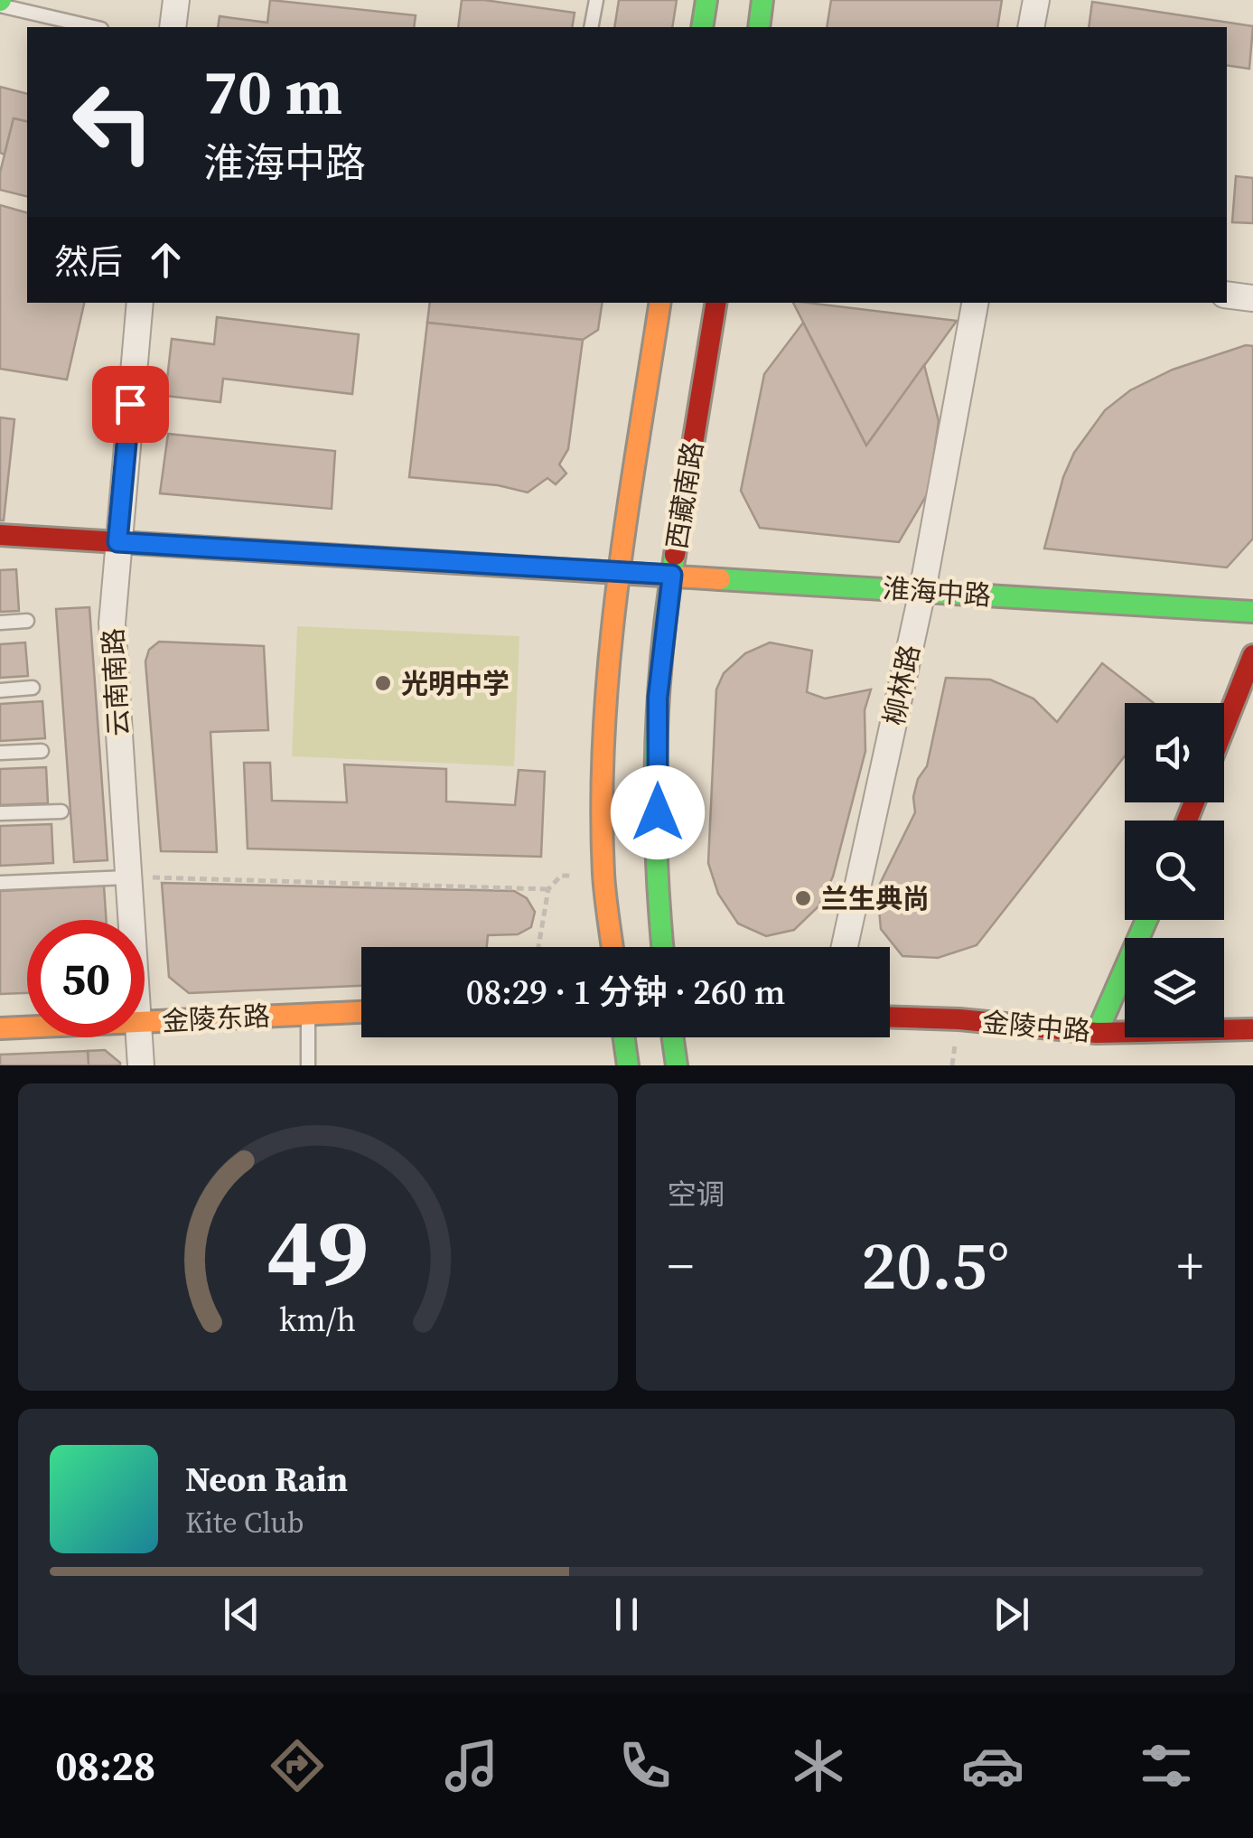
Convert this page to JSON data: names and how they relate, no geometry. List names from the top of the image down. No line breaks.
{"streets":{"main road":["西藏南路","淮海中路","金陵东路","金陵中路"],"street":["云南南路","柳林路"]},"crossings":[["西藏南路","淮海中路"],["淮海中路","云南南路"],["淮海中路","柳林路"]],"places":["光明中学","兰生典尚"],"page":{"turn":["70 m","淮海中路"],"then":"然后","limit":"50","trip":"08:29 · 1 分钟 · 260 m","tile":"空调","heat":["−","20.5°","+"],"song":["Neon Rain","Kite Club"],"tabs":"08:28","gauge":["49","km/h"]}}
